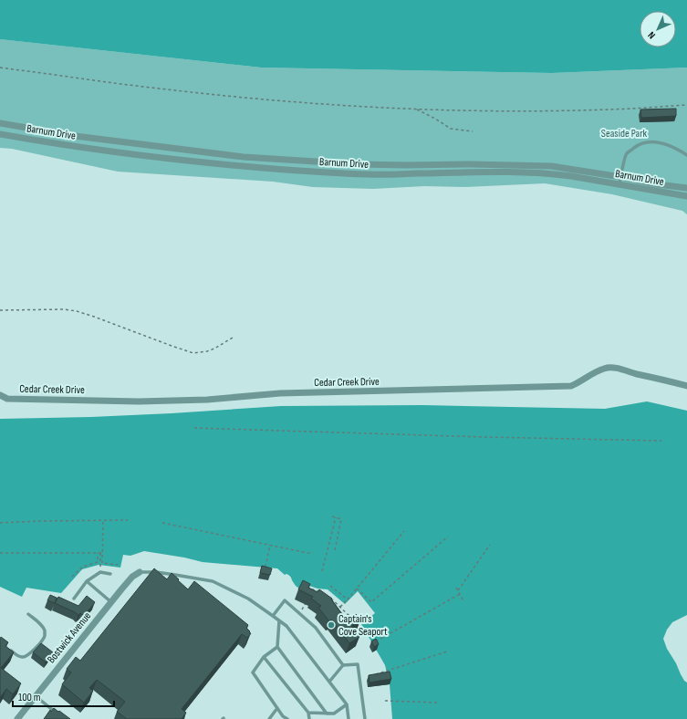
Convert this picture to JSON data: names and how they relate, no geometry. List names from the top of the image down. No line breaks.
{"streets":{"street":["Barnum Drive","Cedar Creek Drive","Bostwick Avenue"]},"parks":["Seaside Park"],"places":["Captain's Cove Seaport"],"scale_bar":"100 m","north":"bottom left"}
